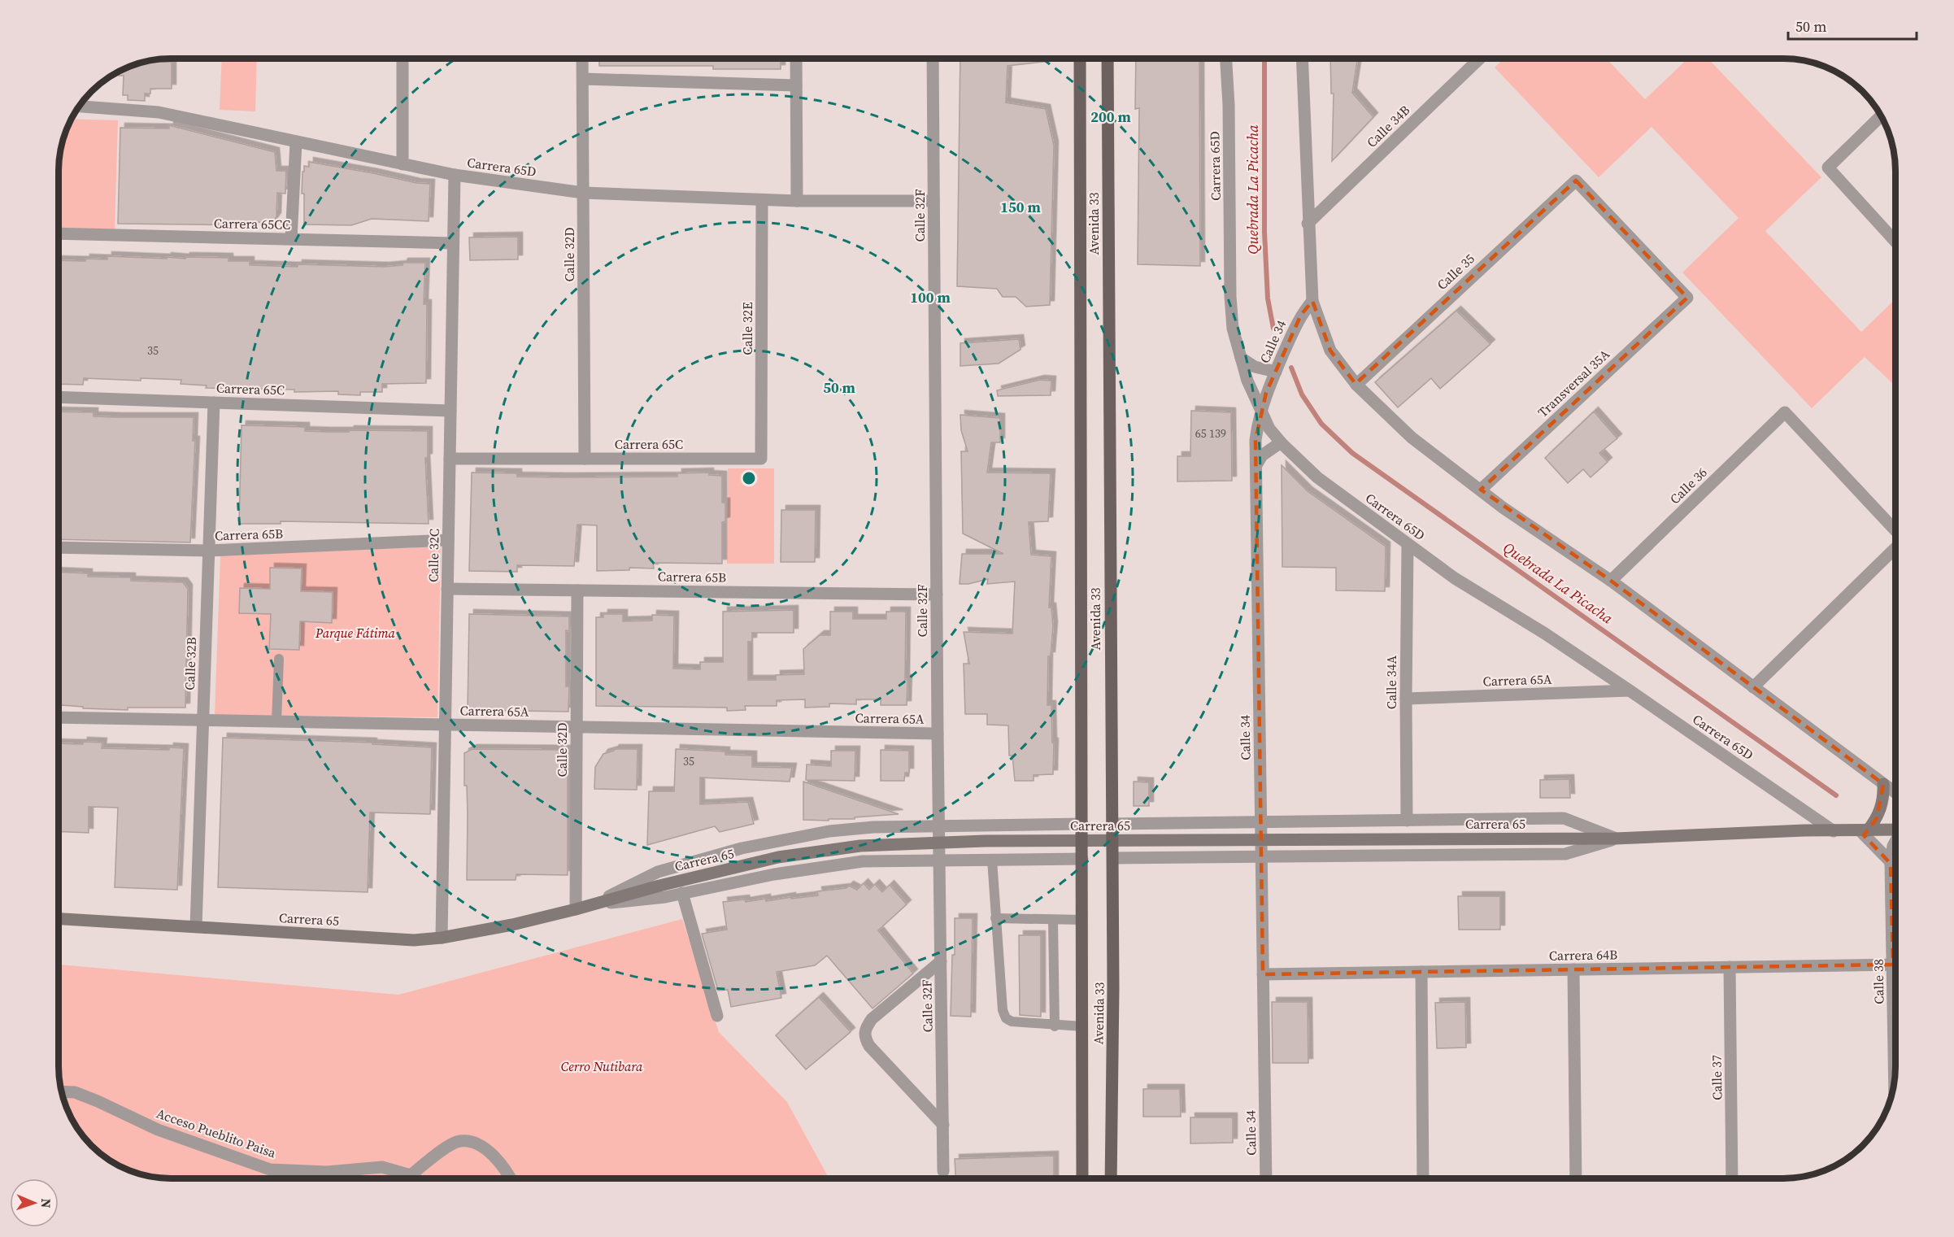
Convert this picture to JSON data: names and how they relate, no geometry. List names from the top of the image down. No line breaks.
{"streets":{"main road":["Avenida 33","Carrera 65"],"street":["Calle 34B","Carrera 65D","Calle 32F","Carrera 65CC","Calle 32D","Calle 35","Calle 32E","Calle 34","Transversal 35A","Carrera 65C","Calle 36","Carrera 65B","Calle 32C","Calle 32B","Carrera 65A","Calle 34A","Carrera 64B","Calle 38","Calle 37","Acceso Pueblito Paisa"]},"crossings":[["Carrera 65D","Calle 32F"],["Carrera 65D","Calle 32D"],["Carrera 65D","Calle 32E"],["Carrera 65D","Calle 34"],["Carrera 65D","Calle 32C"],["Carrera 65D","Carrera 65A"],["Carrera 65D","Calle 34A"],["Carrera 65D","Carrera 65"],["Calle 32F","Carrera 65B"],["Calle 32F","Carrera 65A"],["Calle 32F","Carrera 65"],["Carrera 65CC","Calle 32C"],["Avenida 33","Carrera 65"],["Calle 32D","Carrera 65C"],["Calle 32D","Carrera 65B"],["Calle 32D","Carrera 65A"],["Calle 32D","Carrera 65"],["Calle 35","Transversal 35A"],["Calle 32E","Carrera 65C"],["Calle 34","Carrera 65"],["Calle 34","Carrera 64B"],["Carrera 65C","Calle 32C"],["Carrera 65C","Calle 32B"],["Carrera 65B","Calle 32C"],["Carrera 65B","Calle 32B"],["Calle 32C","Carrera 65A"],["Calle 32C","Carrera 65"],["Calle 32B","Carrera 65A"],["Calle 32B","Carrera 65"],["Carrera 65A","Calle 34A"],["Calle 34A","Carrera 65"],["Carrera 64B","Calle 37"]],"water":["Quebrada La Picacha"],"parks":["Parque Fátima","Cerro Nutibara"],"house_numbers":["35","65 139","35"],"scale_bar":"50 m","north":"right","rings":["200 m","150 m","100 m","50 m"]}
